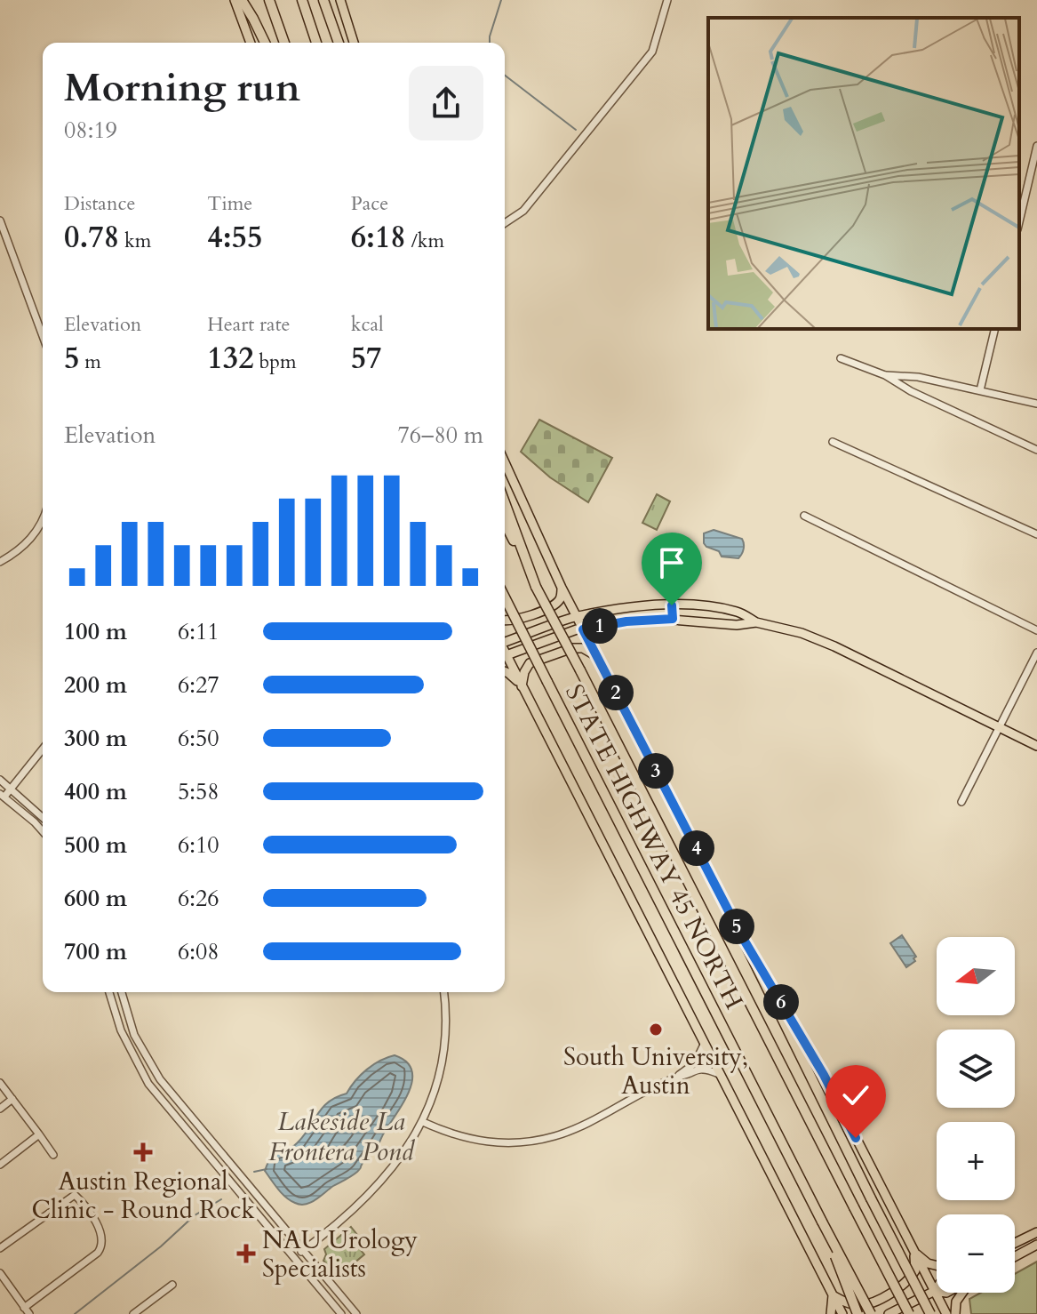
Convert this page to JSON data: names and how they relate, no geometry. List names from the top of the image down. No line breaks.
{"streets":{"highway":["STATE HIGHWAY 45 NORTH"]},"water":["Lakeside La Frontera Pond"],"places":{"other":["South University, Austin"],"health":["Austin Regional Clinic - Round Rock","NAU Urology Specialists"]},"north":"left","page":{"heading":["Morning run","08:19"],"stats":[["Distance","0.78 km"],["Time","4:55"],["Pace","6:18 /km"],["Elevation","5 m"],["Heart rate","132 bpm"],["kcal","57"]],"chart":["Elevation","76–80 m"],"list":[{"name":"100 m","note":"6:11"},{"name":"200 m","note":"6:27"},{"name":"300 m","note":"6:50"},{"name":"400 m","note":"5:58"},{"name":"500 m","note":"6:10"},{"name":"600 m","note":"6:26"},{"name":"700 m","note":"6:08"}],"pins":["1","2","3","4","5","6"],"map_buttons":["+","−"]}}
